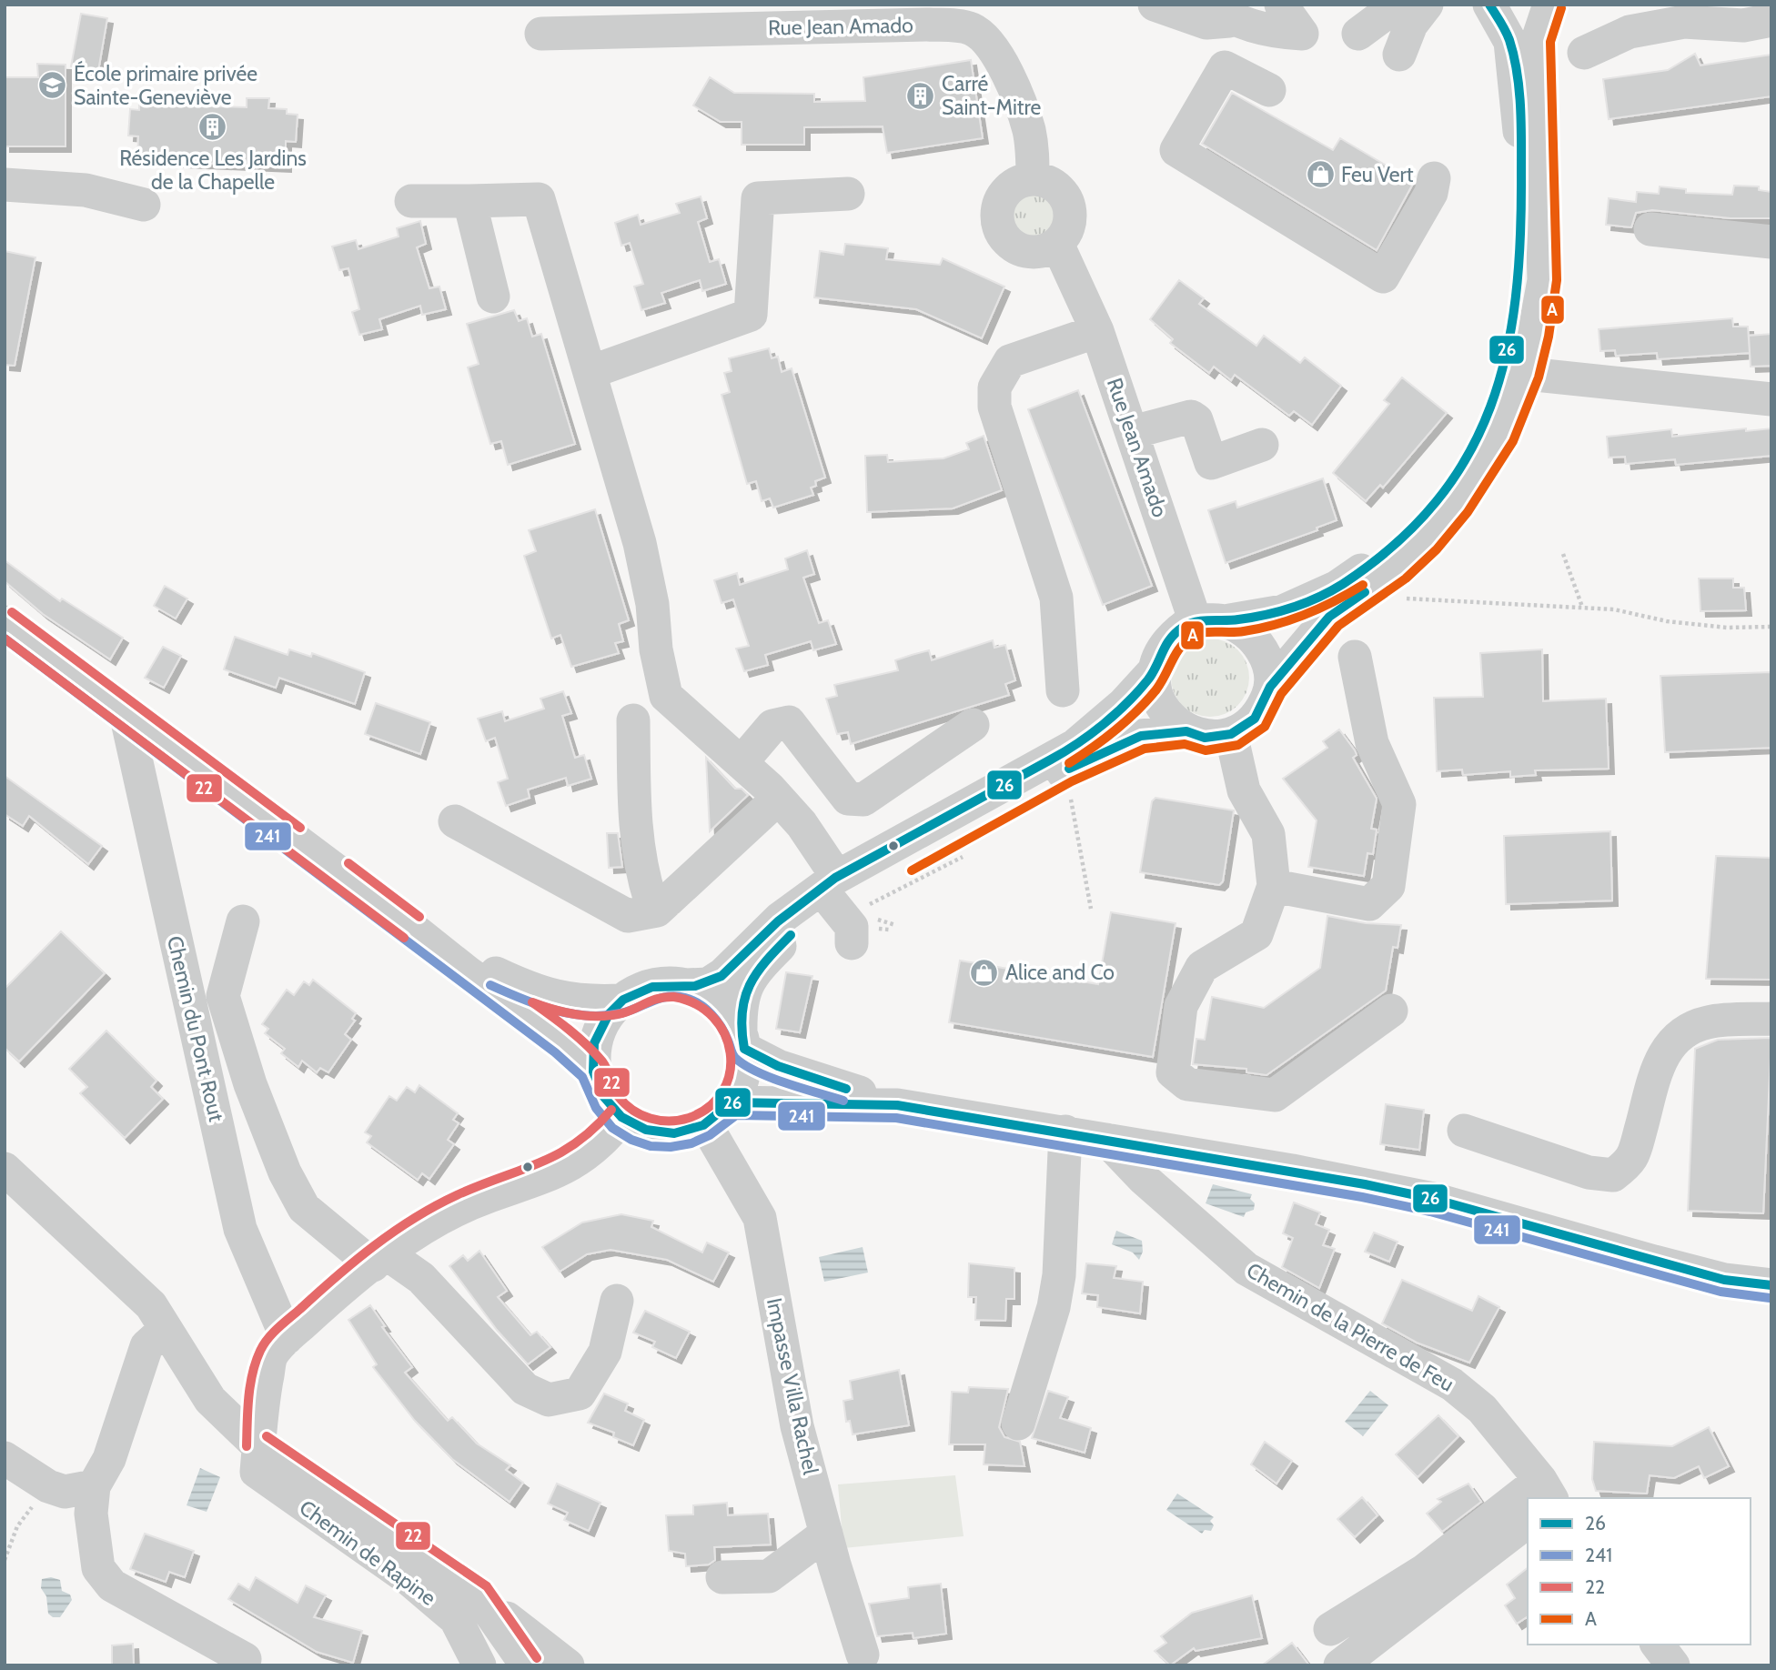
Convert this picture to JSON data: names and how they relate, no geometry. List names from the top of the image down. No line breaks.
{"streets":{"street":["Rue Jean Amado","Chemin du Pont Rout","Chemin de la Pierre de Feu","Impasse Villa Rachel","Chemin de Rapine"]},"places":{"school or university":["École primaire privée Sainte-Geneviève"],"building":["Carré Saint-Mitre","Résidence Les Jardins de la Chapelle"],"shop":["Feu Vert","Alice and Co"]},"lines":["transit line 26","transit line A","transit line 22","transit line 241"],"legend":["26","241","22","A"]}
